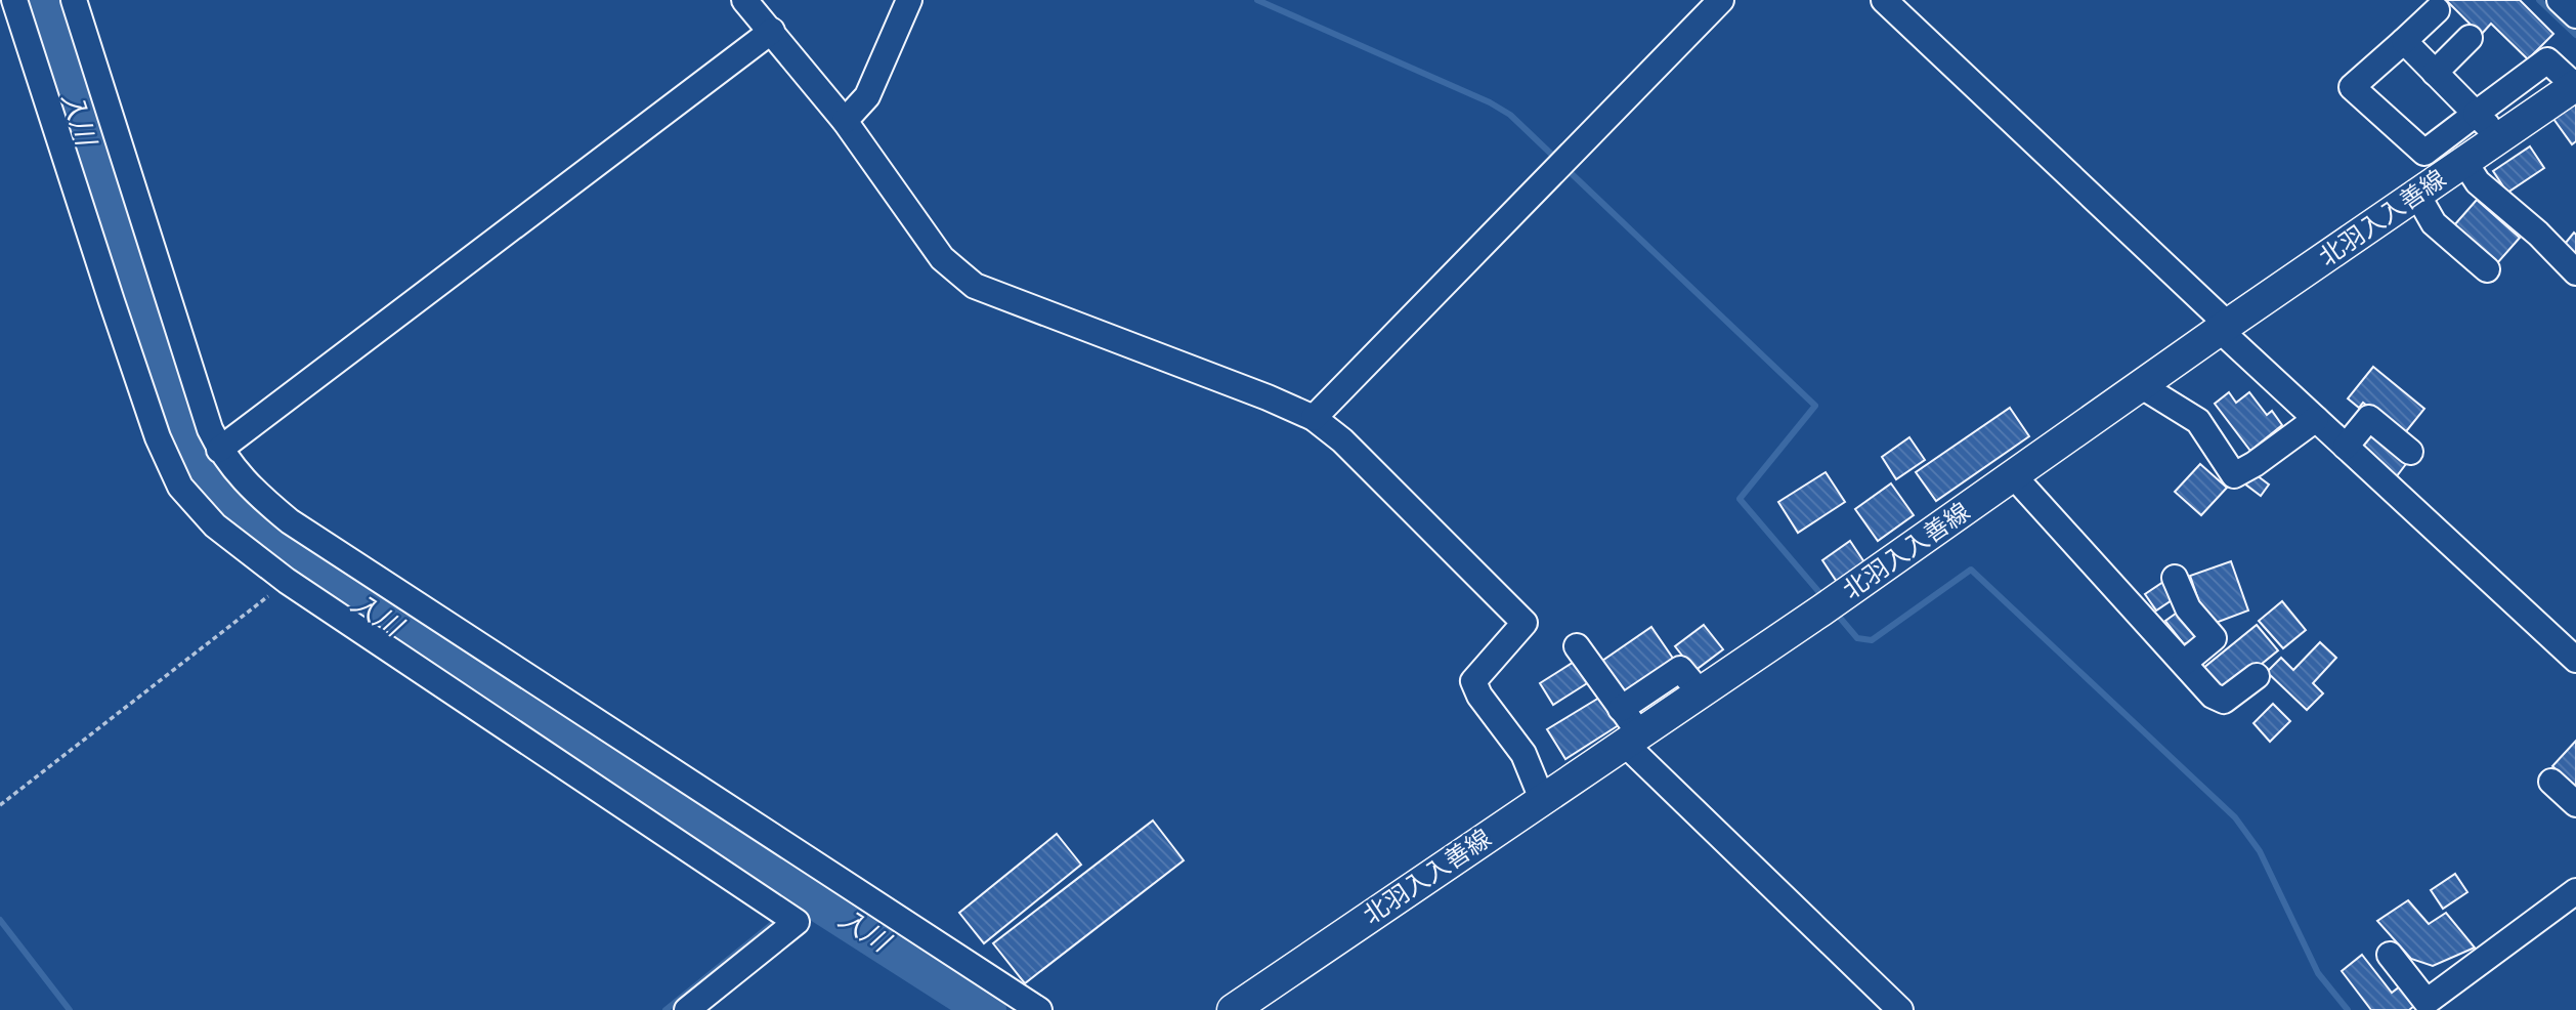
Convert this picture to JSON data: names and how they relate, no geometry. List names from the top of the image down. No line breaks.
{"streets":{"main road":["北羽入入善線"]},"water":["入川"]}
